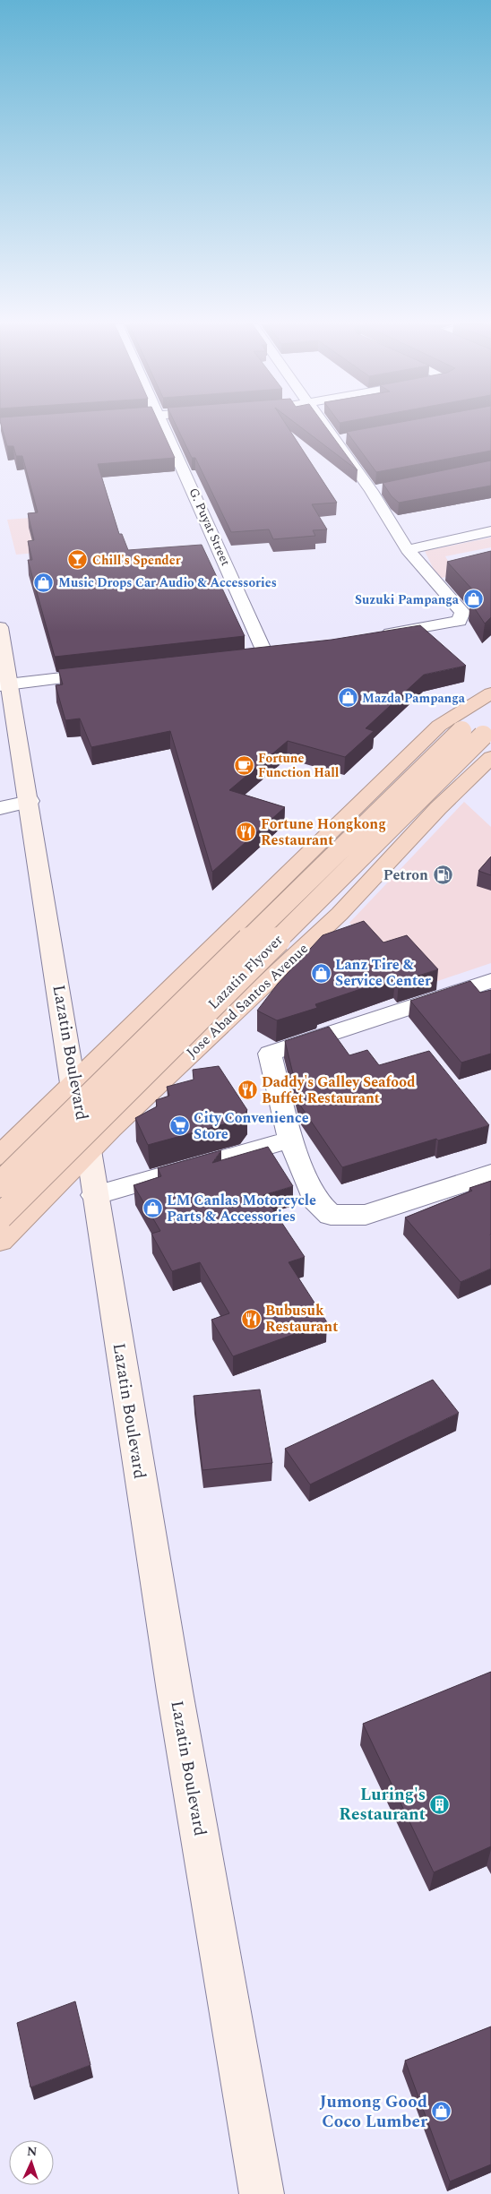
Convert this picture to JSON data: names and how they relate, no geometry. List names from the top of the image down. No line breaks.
{"streets":{"highway":["Lazatin Flyover","Jose Abad Santos Avenue"],"main road":["Lazatin Boulevard"],"street":["G. Puyat Street"]},"crossings":[["Jose Abad Santos Avenue","Lazatin Boulevard"]],"places":{"bar":["Chill's Spender"],"shop":["Music Drops Car Audio & Accessories","Suzuki Pampanga","Mazda Pampanga","Lanz Tire & Service Center","LM Canlas Motorcycle Parts & Accessories","Jumong Good Coco Lumber"],"cafe":["Fortune Function Hall"],"restaurant":["Fortune Hongkong Restaurant","Daddy's Galley Seafood Buffet Restaurant","Bubusuk Restaurant"],"fuel station":["Petron"],"supermarket":["City Convenience Store"],"building":["Luring's Restaurant"]},"north":"top"}
